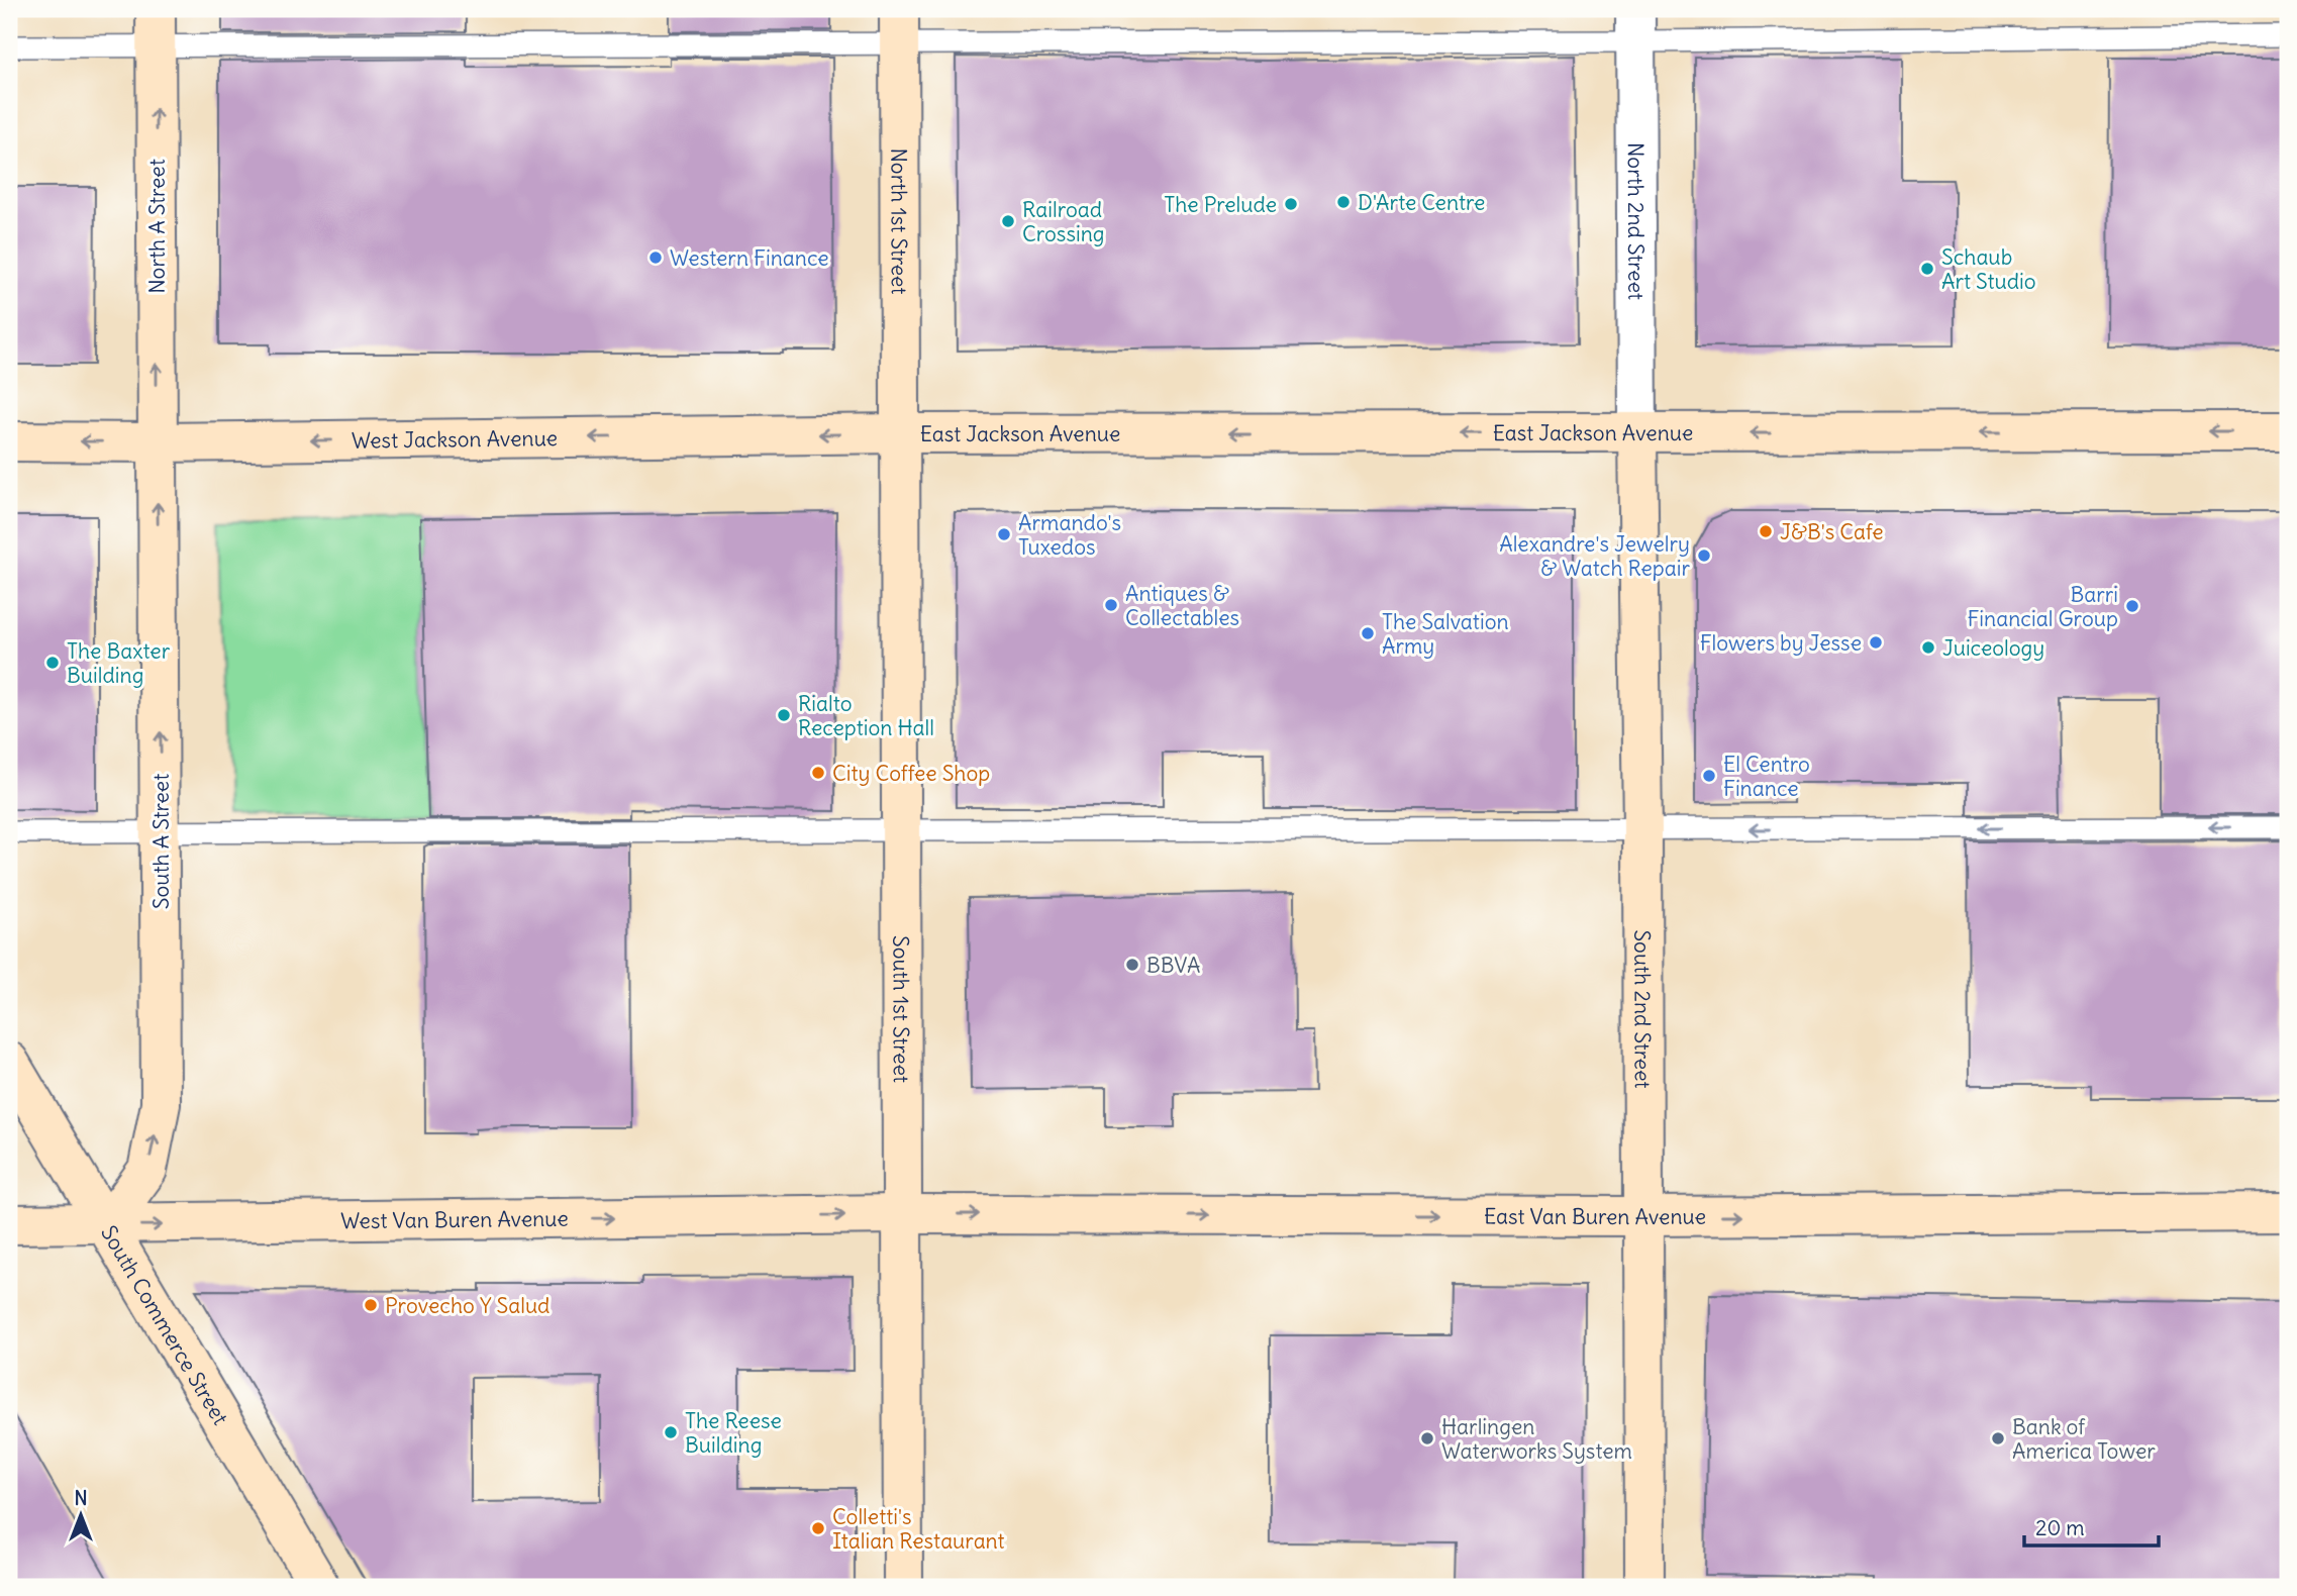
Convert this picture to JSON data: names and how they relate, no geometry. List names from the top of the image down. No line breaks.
{"streets":{"street":["North 1st Street","North 2nd Street","North A Street","East Jackson Avenue","West Jackson Avenue","South A Street","South 1st Street","South 2nd Street","East Van Buren Avenue","West Van Buren Avenue","South Commerce Street"]},"crossings":[["North 1st Street","East Jackson Avenue"],["North 1st Street","West Jackson Avenue"],["North 1st Street","South 1st Street"],["North 2nd Street","East Jackson Avenue"],["North 2nd Street","South 2nd Street"],["North A Street","West Jackson Avenue"],["North A Street","South A Street"],["East Jackson Avenue","West Jackson Avenue"],["East Jackson Avenue","South 1st Street"],["East Jackson Avenue","South 2nd Street"],["West Jackson Avenue","South A Street"],["West Jackson Avenue","South 1st Street"],["South A Street","West Van Buren Avenue"],["South A Street","South Commerce Street"],["South 1st Street","East Van Buren Avenue"],["South 1st Street","West Van Buren Avenue"],["South 2nd Street","East Van Buren Avenue"],["East Van Buren Avenue","West Van Buren Avenue"],["West Van Buren Avenue","South Commerce Street"]],"one_way":["North A Street","East Jackson Avenue","West Jackson Avenue","South A Street","East Van Buren Avenue","West Van Buren Avenue"],"places":["D'Arte Centre","The Prelude","Railroad Crossing","Western Finance","Schaub Art Studio","J&B's Cafe","Armando's Tuxedos","Alexandre's Jewelry & Watch Repair","Antiques & Collectables","Barri Financial Group","The Salvation Army","Flowers by Jesse","Juiceology","The Baxter Building","Rialto Reception Hall","City Coffee Shop","El Centro Finance","BBVA","Provecho Y Salud","The Reese Building","Harlingen Waterworks System","Bank of America Tower","Colletti's Italian Restaurant"],"scale_bar":"20 m","north":"top"}
